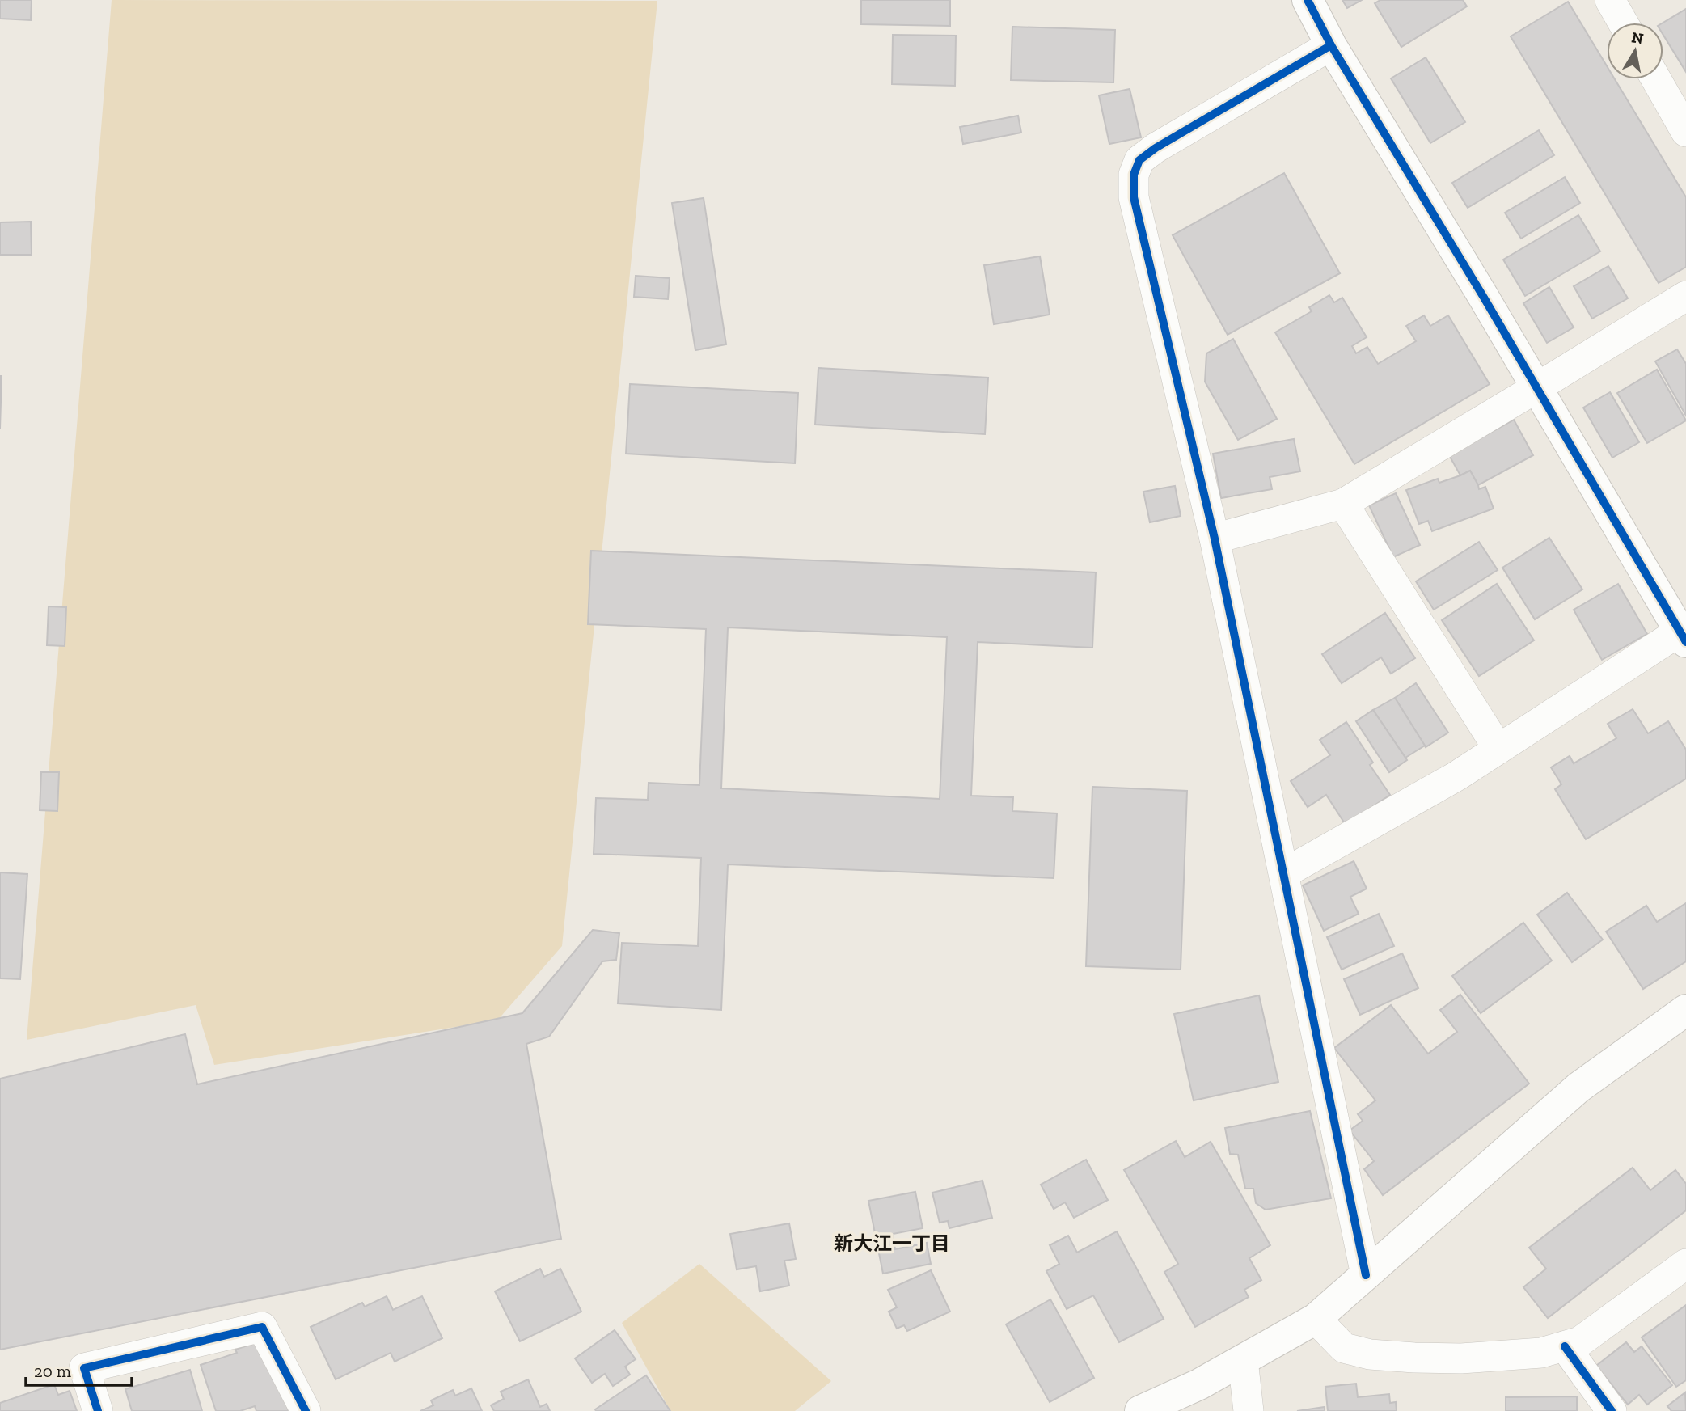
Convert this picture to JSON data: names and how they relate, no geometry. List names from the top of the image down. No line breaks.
{"districts":["新大江一丁目"],"scale_bar":"20 m","north":"top"}
